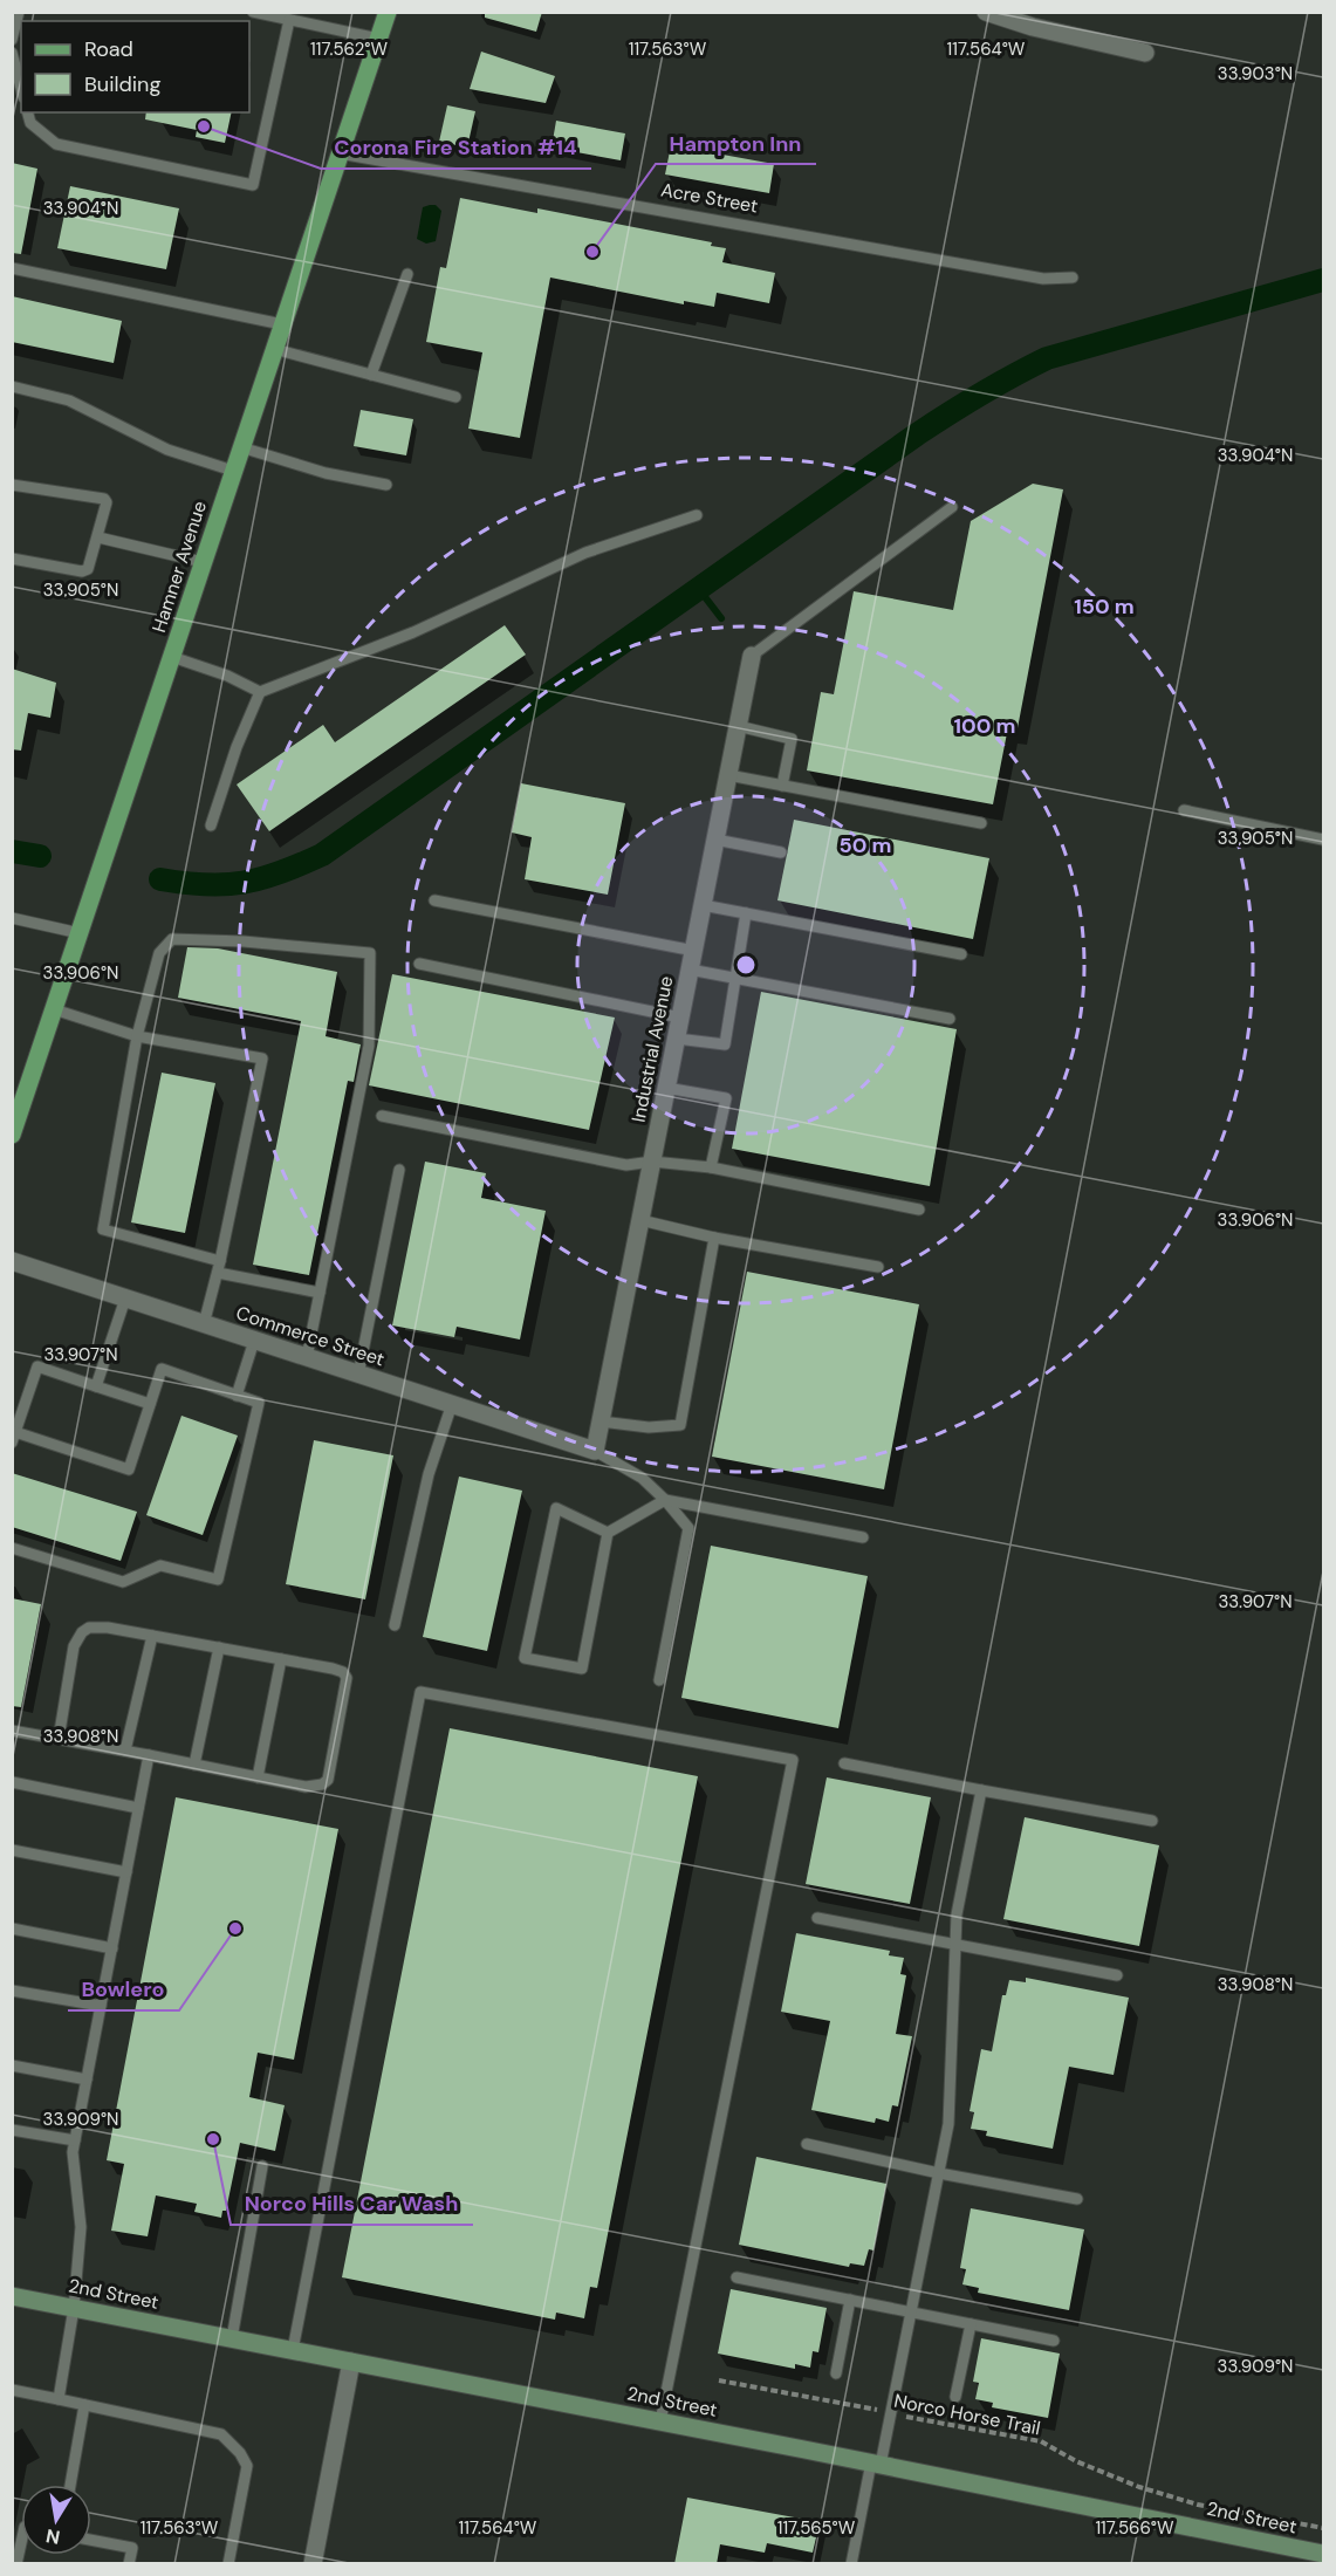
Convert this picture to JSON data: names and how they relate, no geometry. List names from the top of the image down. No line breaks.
{"streets":{"main road":["Hamner Avenue","2nd Street"],"street":["Industrial Avenue","Commerce Street"],"lane":["Acre Street"],"path":["Norco Horse Trail"]},"crossings":[["Acre Street","Hamner Avenue"],["Industrial Avenue","Commerce Street"]],"places":["Corona Fire Station #14","Hampton Inn","Bowlero","Norco Hills Car Wash"],"legend":["Road","Building"],"north":"bottom","coordinates":["117.562°W","117.563°W","117.564°W","33.903°N","33.904°N","33.905°N","33.906°N","33.907°N","33.908°N","33.909°N","117.565°W","117.566°W"],"rings":["150 m","100 m","50 m"]}
